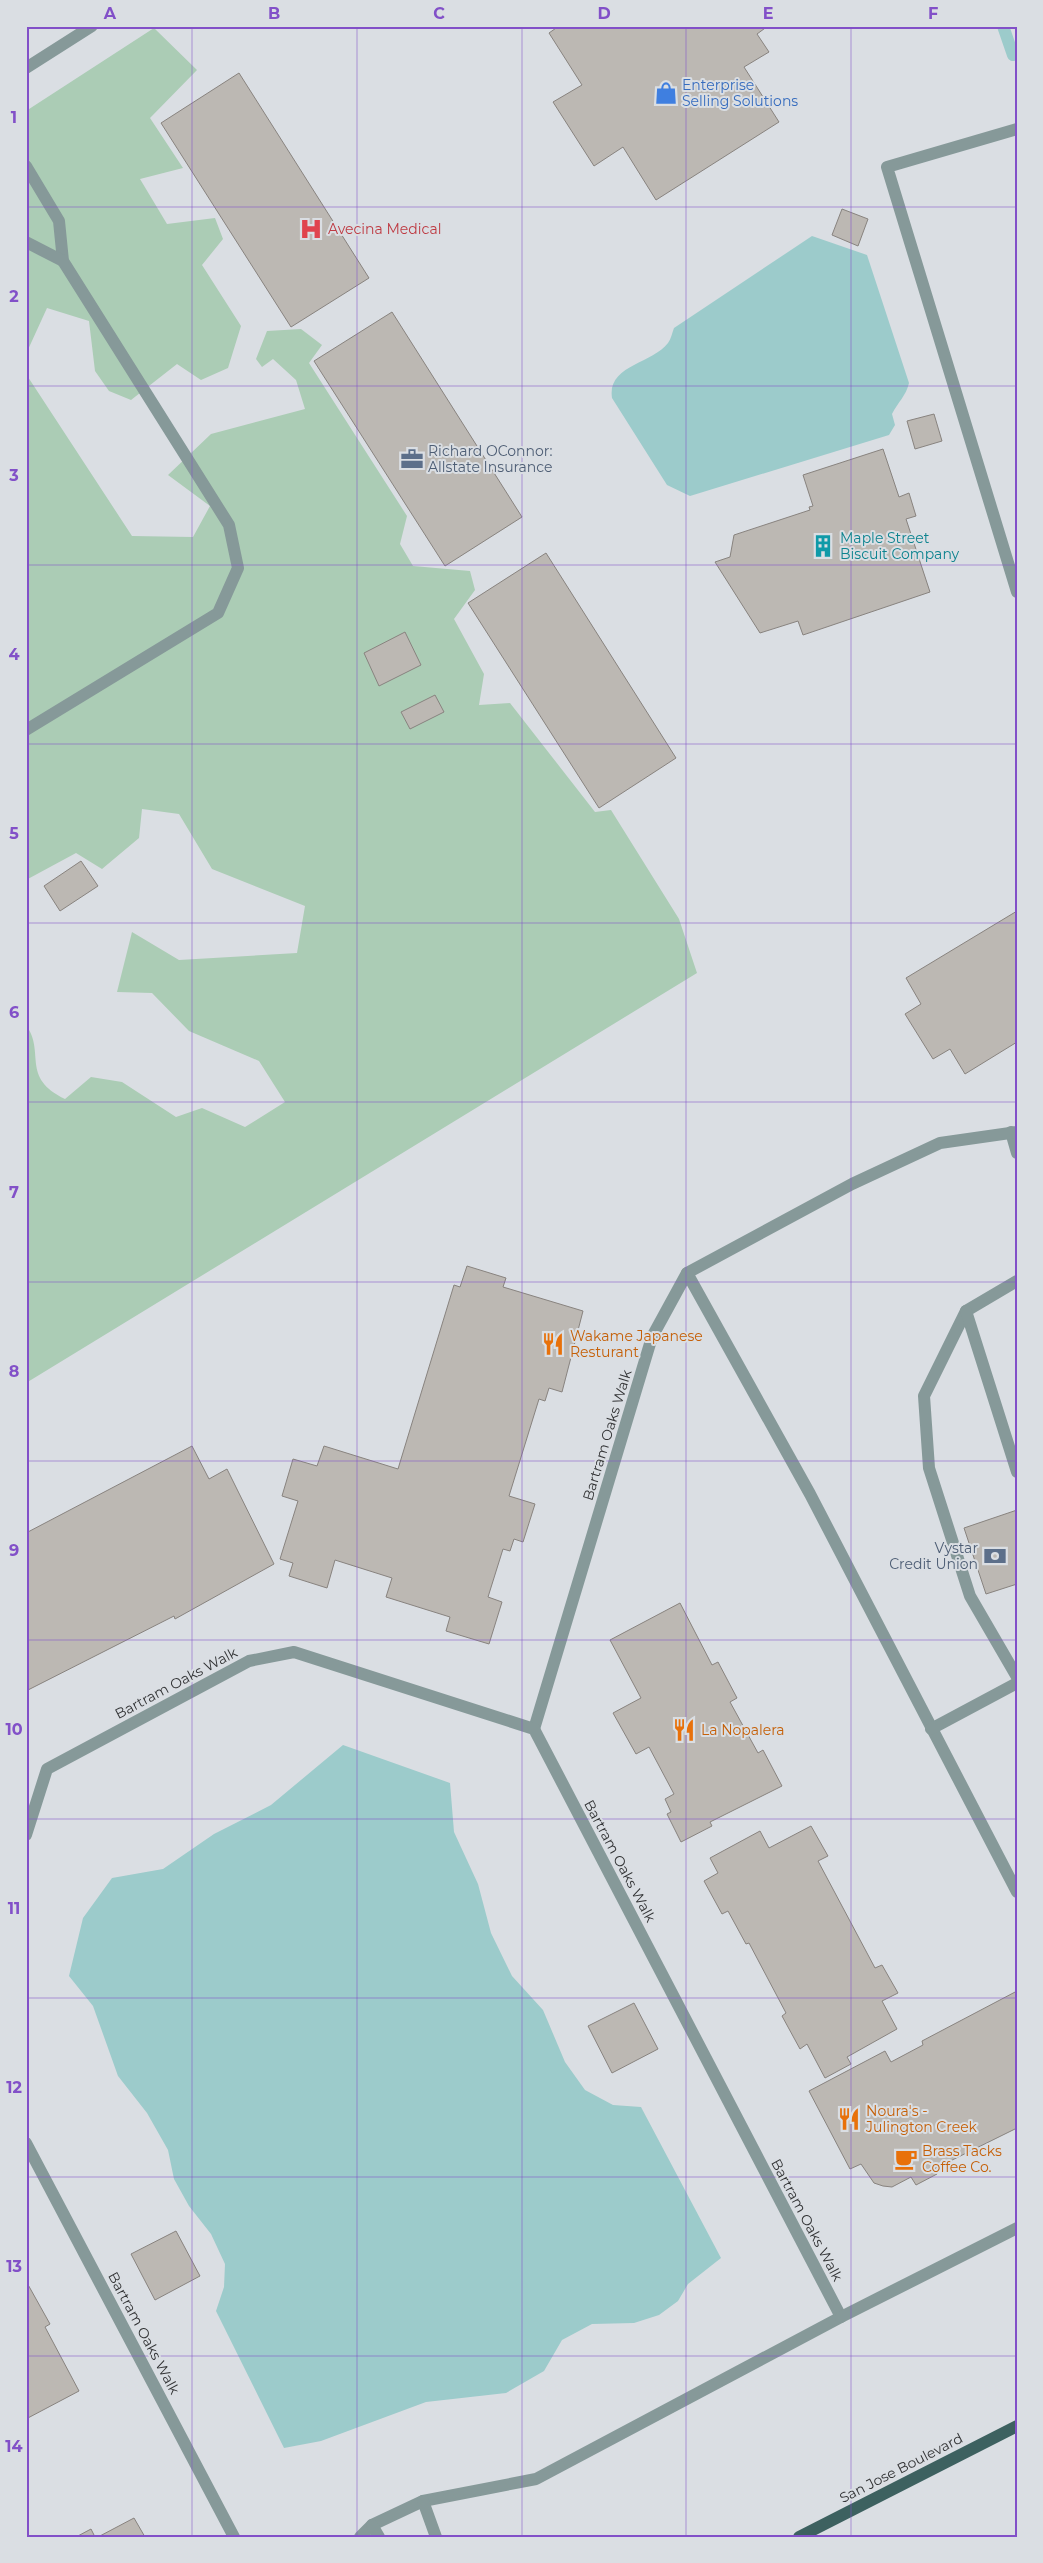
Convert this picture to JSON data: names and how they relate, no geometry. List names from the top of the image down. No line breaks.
{"streets":{"main road":["San Jose Boulevard"],"street":["Bartram Oaks Walk"]},"places":{"shop":["Enterprise Selling Solutions"],"hospital":["Avecina Medical"],"office":["Richard OConnor: Allstate Insurance"],"building":["Maple Street Biscuit Company"],"restaurant":["Wakame Japanese Resturant","La Nopalera","Noura's - Julington Creek"],"bank":["Vystar Credit Union"],"cafe":["Brass Tacks Coffee Co."]},"grid":{"columns":["A","B","C","D","E","F"],"rows":["1","2","3","4","5","6","7","8","9","10","11","12","13","14"]}}
